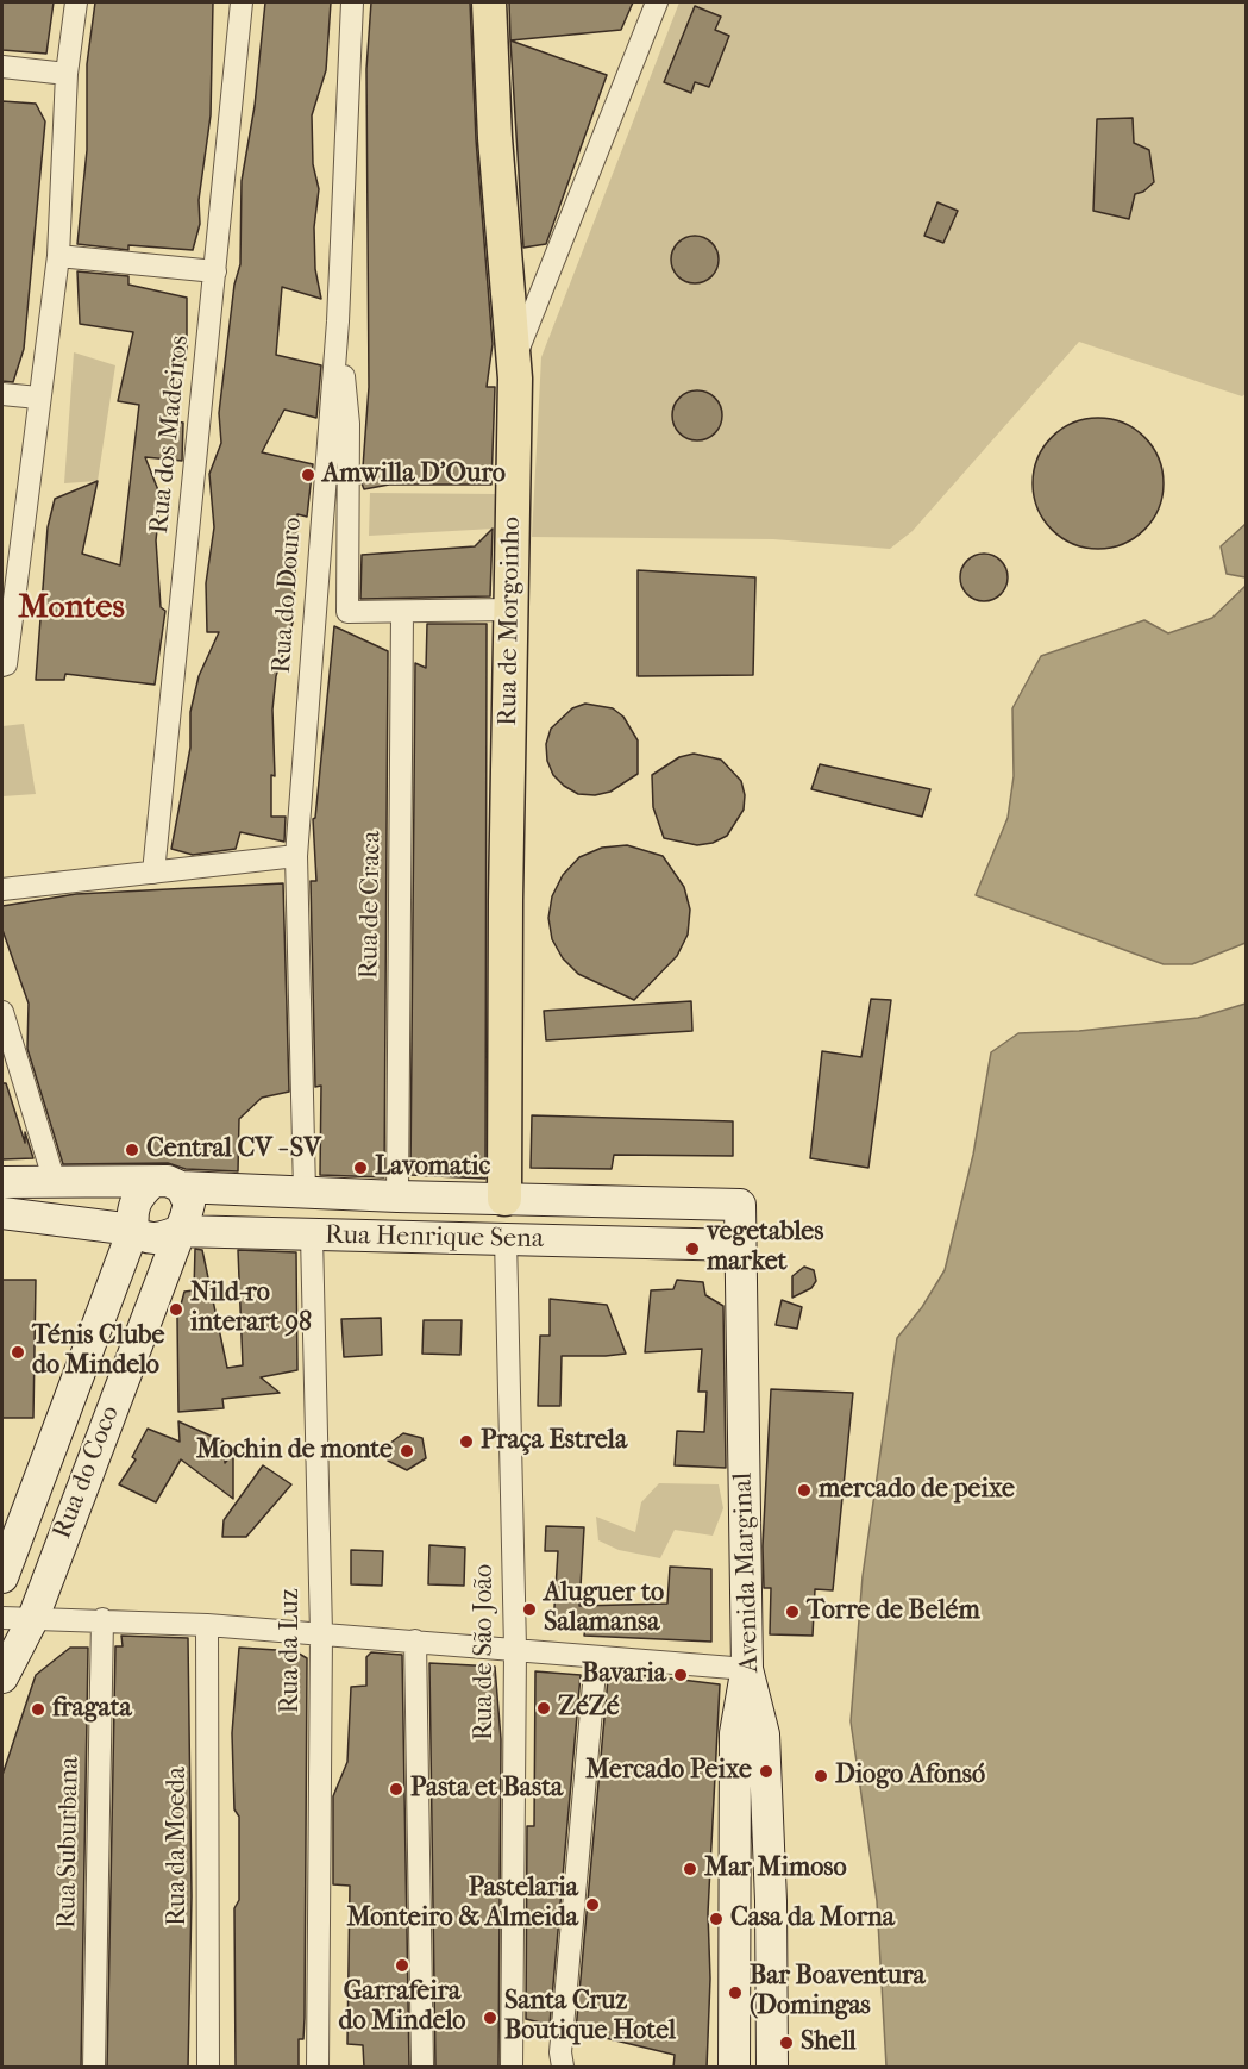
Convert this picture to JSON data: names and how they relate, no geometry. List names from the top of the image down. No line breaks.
{"streets":{"main road":["Rua de Morgoinho","Rua Henrique Sena","Rua do Coco","Avenida Marginal"],"street":["Rua dos Madeiros","Rua do Douro","Rua de Craca","Rua da Luz","Rua de São João","Rua Suburbana","Rua da Moeda"]},"crossings":[["Rua do Douro","Rua Henrique Sena"],["Rua de Morgoinho","Rua Henrique Sena"],["Rua de Craca","Rua Henrique Sena"],["Rua Henrique Sena","Rua do Coco"],["Rua Henrique Sena","Avenida Marginal"],["Rua Henrique Sena","Rua da Luz"],["Rua Henrique Sena","Rua de São João"]],"districts":["Montes"],"places":["Amwilla D'Ouro","Central CV - SV","Lavomatic","vegetables market","Nild-ro interart 98","Ténis Clube do Mindelo","Praça Estrela","Mochin de monte","mercado de peixe","Aluguer to Salamansa","Torre de Belém","Bavaria","ZéZé","fragata","Mercado Peixe","Diogo Afonsó","Pasta et Basta","Mar Mimoso","Pastelaria Monteiro & Almeida","Casa da Morna","Garrafeira do Mindelo","Bar Boaventura (Domingas","Santa Cruz Boutique Hotel","Shell"]}
